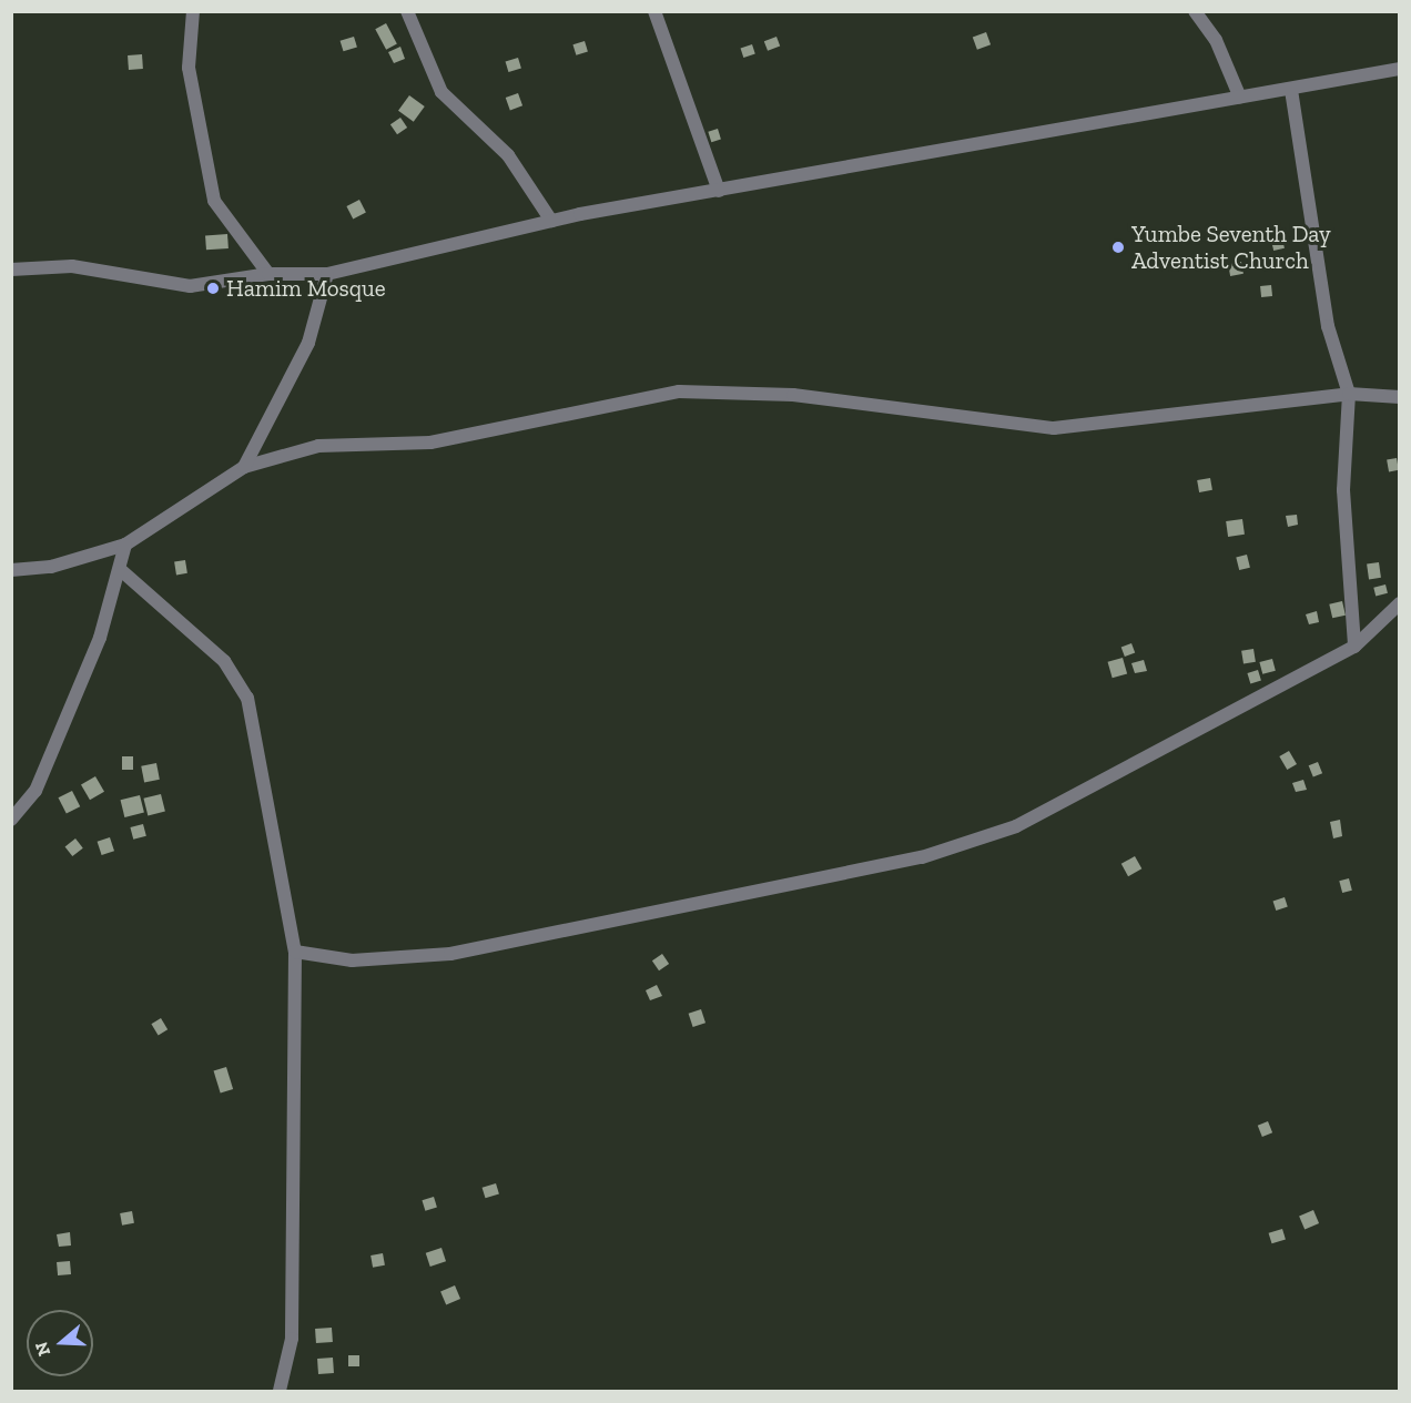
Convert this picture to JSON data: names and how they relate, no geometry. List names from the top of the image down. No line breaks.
{"places":["Yumbe Seventh Day Adventist Church","Hamim Mosque"],"north":"left"}
